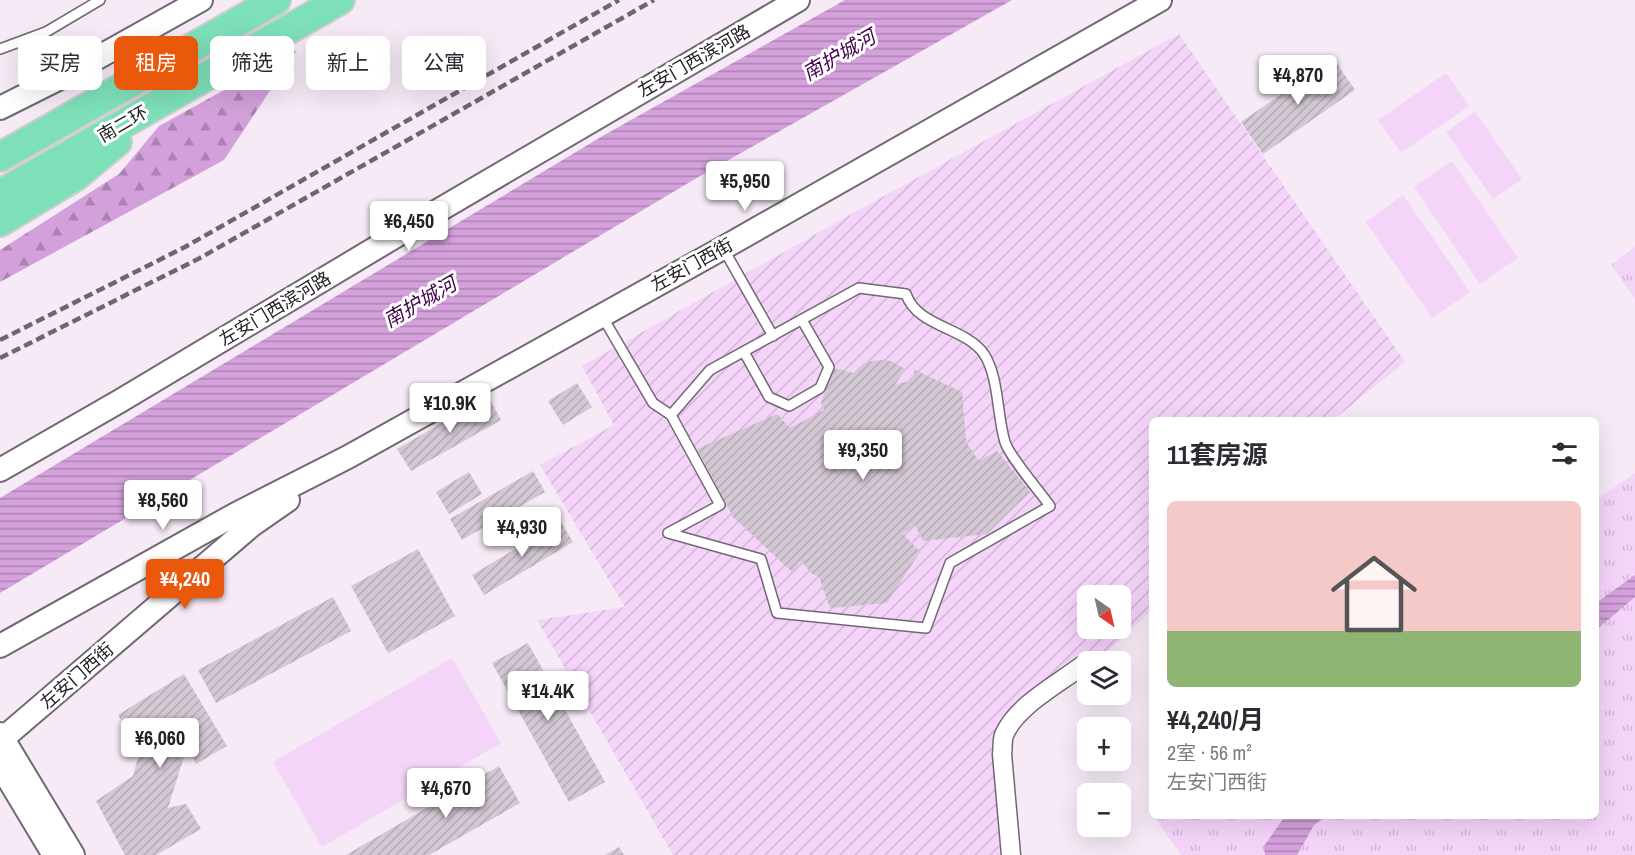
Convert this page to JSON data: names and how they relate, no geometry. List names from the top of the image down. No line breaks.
{"streets":{"highway":["南二环"],"street":["左安门西滨河路","左安门西街"]},"water":["南护城河"],"north":"bottom right","page":{"chip":["买房","租房","筛选","新上","公寓"],"price":["¥4,870","¥5,950","¥6,450","¥10.9K","¥9,350","¥8,560","¥4,930","¥4,240","¥14.4K","¥6,060","¥4,670"],"heading":"11套房源","list":[{"name":"¥4,240/月","note":"2室 · 56 m² · 左安门西街"}],"map_buttons":["+","−"]}}
